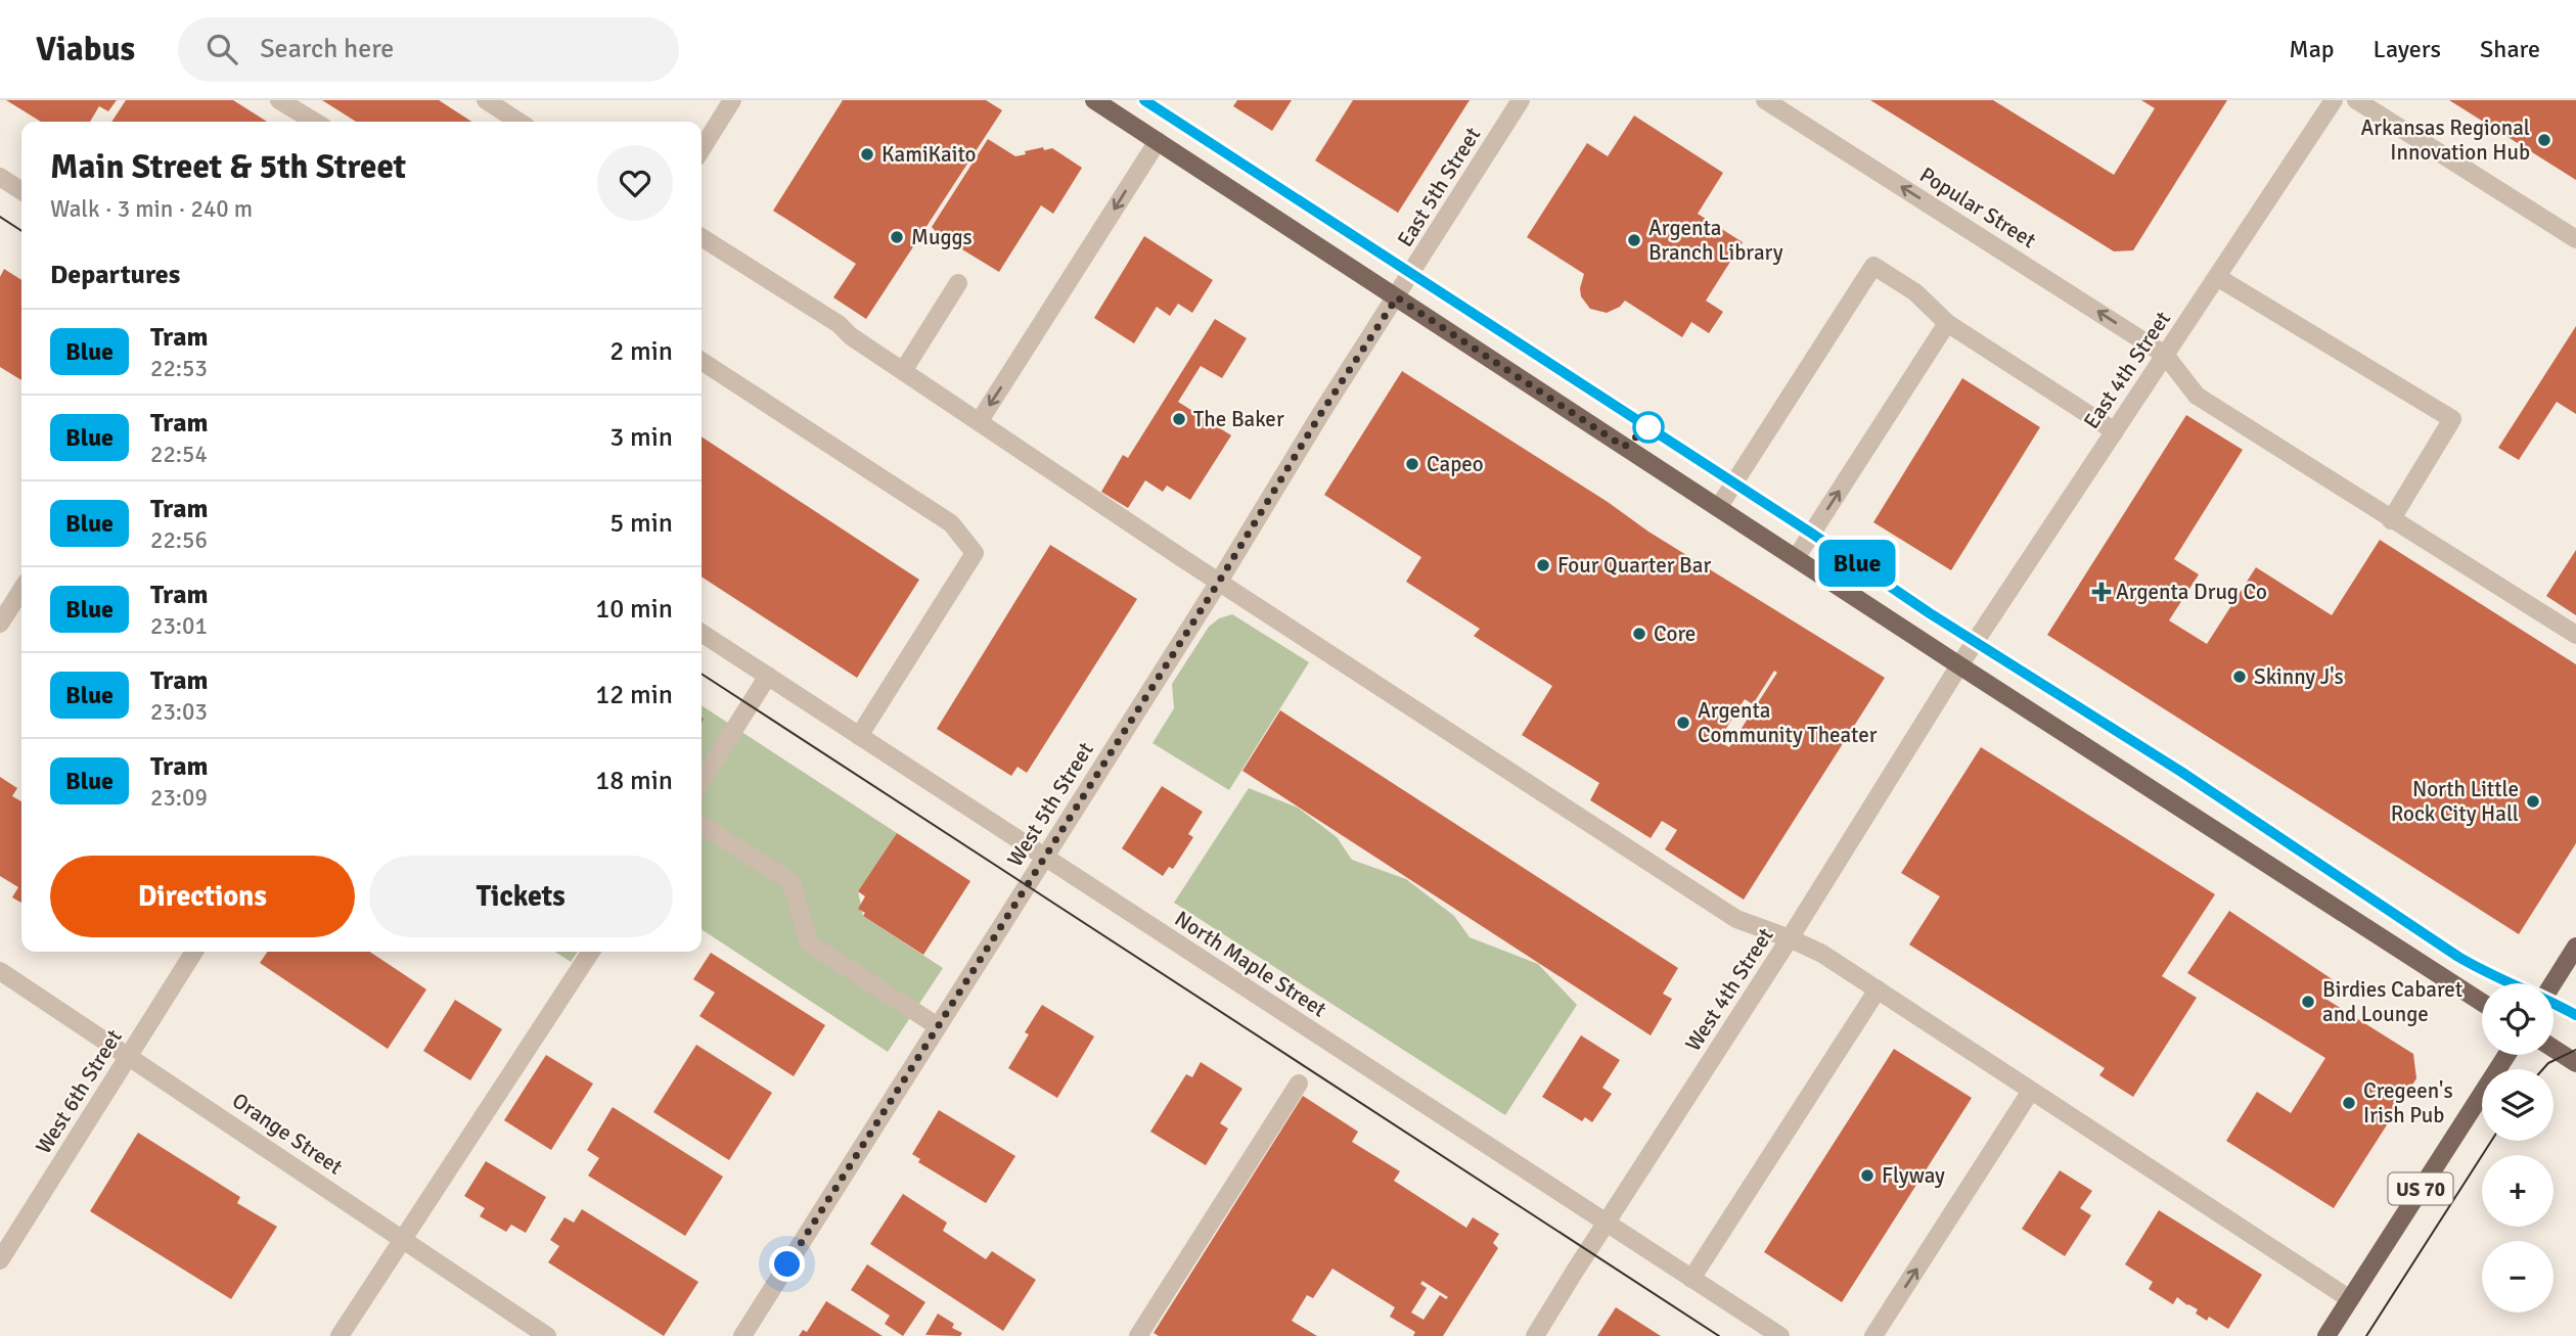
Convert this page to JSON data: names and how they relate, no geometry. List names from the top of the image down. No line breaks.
{"streets":{"main road":["US 70"],"street":["East 5th Street","Popular Street","East 4th Street","West 5th Street","North Maple Street","West 4th Street","West 6th Street","Orange Street"]},"crossings":[["East 5th Street","West 5th Street"],["Popular Street","East 4th Street"],["East 4th Street","West 4th Street"],["West 5th Street","North Maple Street"],["North Maple Street","West 4th Street"],["West 6th Street","Orange Street"]],"places":{"other":["Arkansas Regional Innovation Hub","KamiKaito","Muggs","Argenta Branch Library","The Baker","Capeo","Four Quarter Bar","Core","Skinny J's","Argenta Community Theater","North Little Rock City Hall","Birdies Cabaret and Lounge","Cregeen's Irish Pub","Flyway"],"health":["Argenta Drug Co"]},"lines":["tram line Blue"],"page":{"header":"Viabus","search":"Search here","nav":["Map","Layers","Share"],"on_map":"Blue","heading":[["Main Street & 5th Street","Walk · 3 min · 240 m"],"Departures"],"list":[{"mark":"Blue","name":"Tram","note":"22:53","value":"2 min"},{"mark":"Blue","name":"Tram","note":"22:54","value":"3 min"},{"mark":"Blue","name":"Tram","note":"22:56","value":"5 min"},{"mark":"Blue","name":"Tram","note":"23:01","value":"10 min"},{"mark":"Blue","name":"Tram","note":"23:03","value":"12 min"},{"mark":"Blue","name":"Tram","note":"23:09","value":"18 min"}],"buttons":["Directions","Tickets"],"map_buttons":["+","−"]}}
